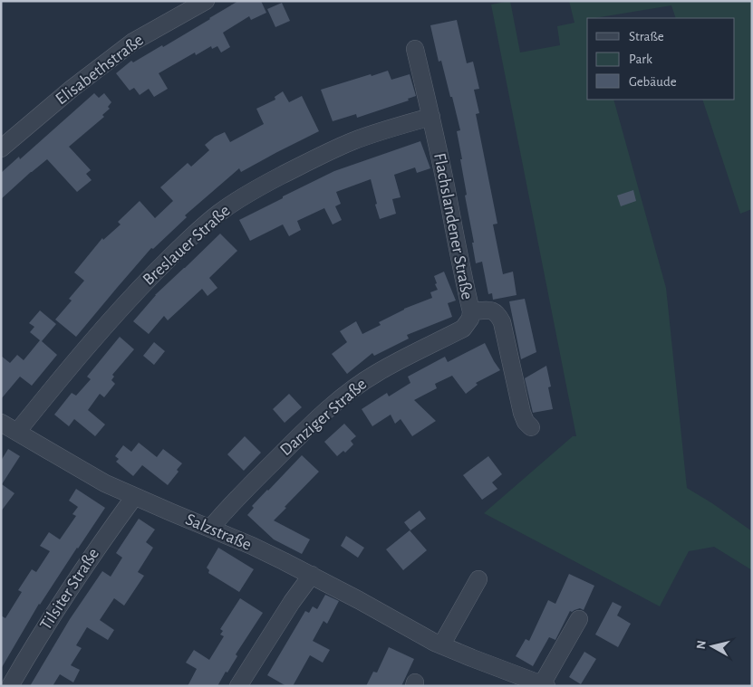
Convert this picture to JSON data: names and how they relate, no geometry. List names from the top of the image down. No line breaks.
{"streets":{"street":["Elisabethstraße","Flachslandener Straße","Breslauer Straße","Danziger Straße","Salzstraße","Tilsiter Straße"]},"crossings":[["Flachslandener Straße","Breslauer Straße"],["Flachslandener Straße","Danziger Straße"],["Breslauer Straße","Salzstraße"],["Danziger Straße","Salzstraße"],["Salzstraße","Tilsiter Straße"]],"legend":["Straße","Park","Gebäude"],"north":"left"}
